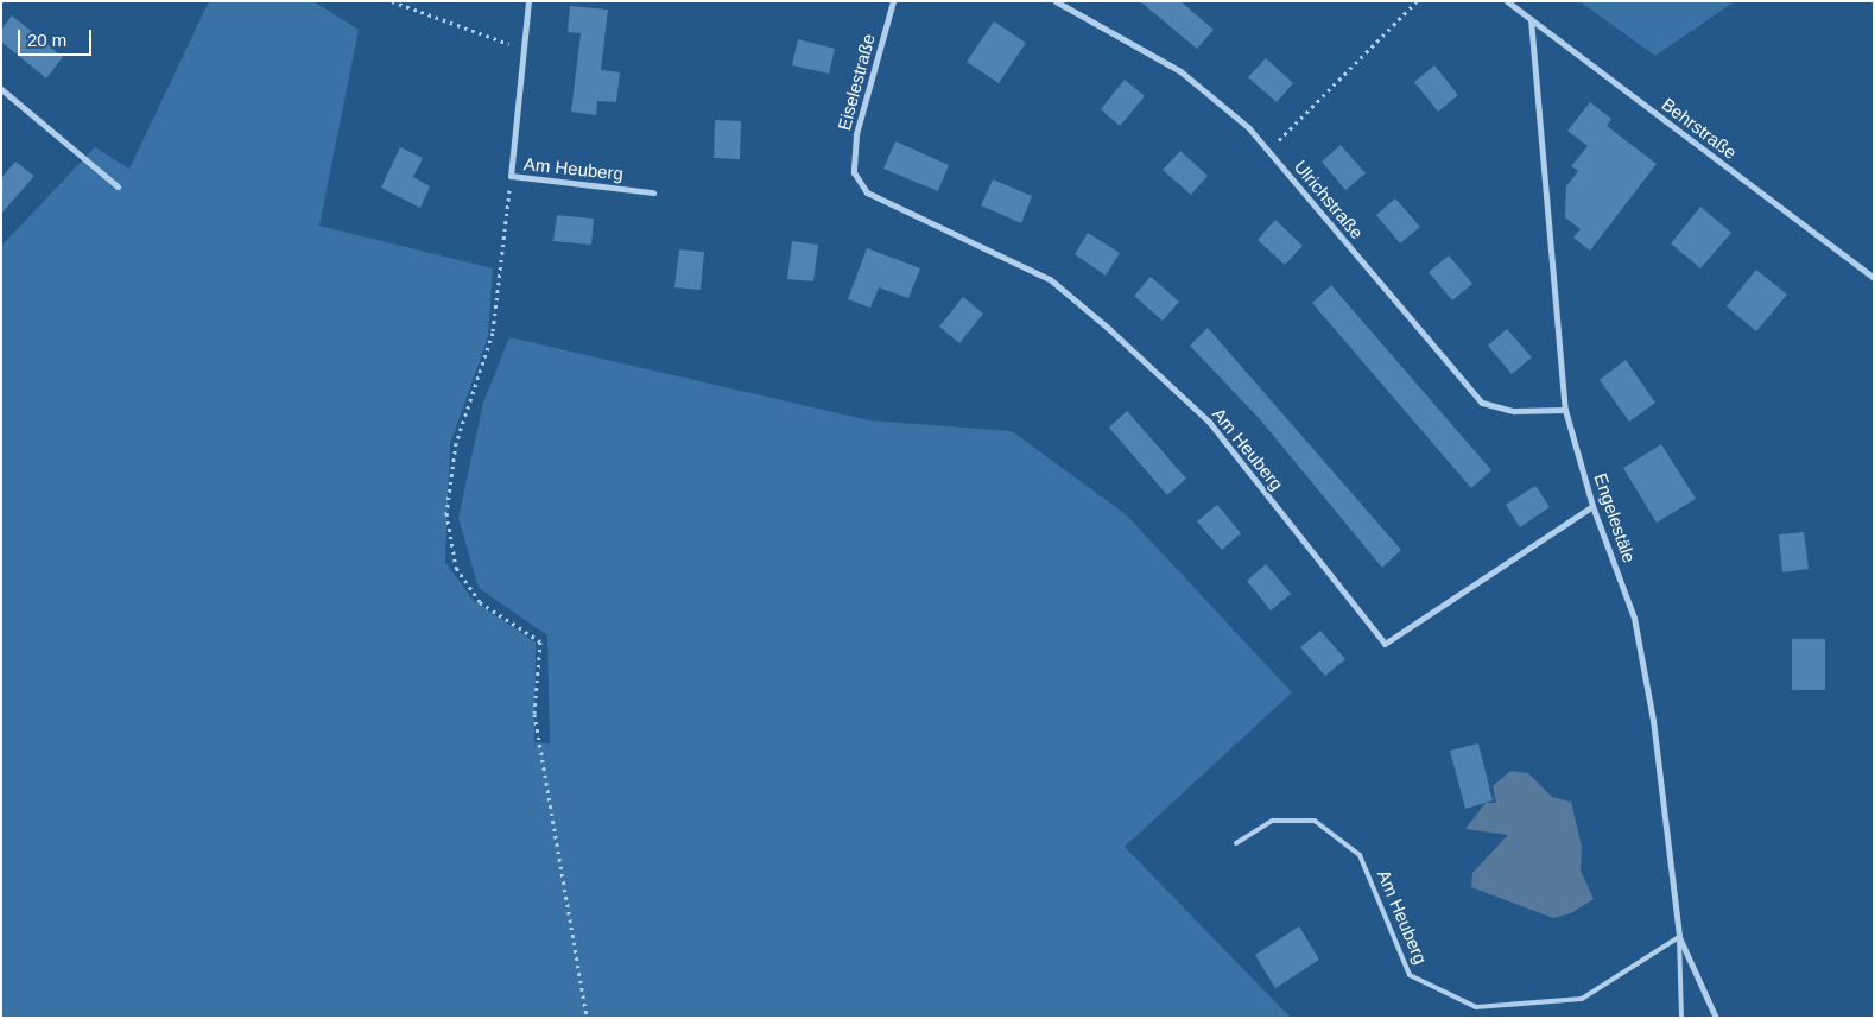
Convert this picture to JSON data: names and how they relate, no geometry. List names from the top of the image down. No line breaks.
{"streets":{"street":["Eiselestraße","Behrstraße","Am Heuberg","Ulrichstraße","Engelestäle"]},"crossings":[["Eiselestraße","Am Heuberg"],["Behrstraße","Engelestäle"],["Am Heuberg","Engelestäle"],["Ulrichstraße","Engelestäle"]],"scale_bar":"20 m"}
